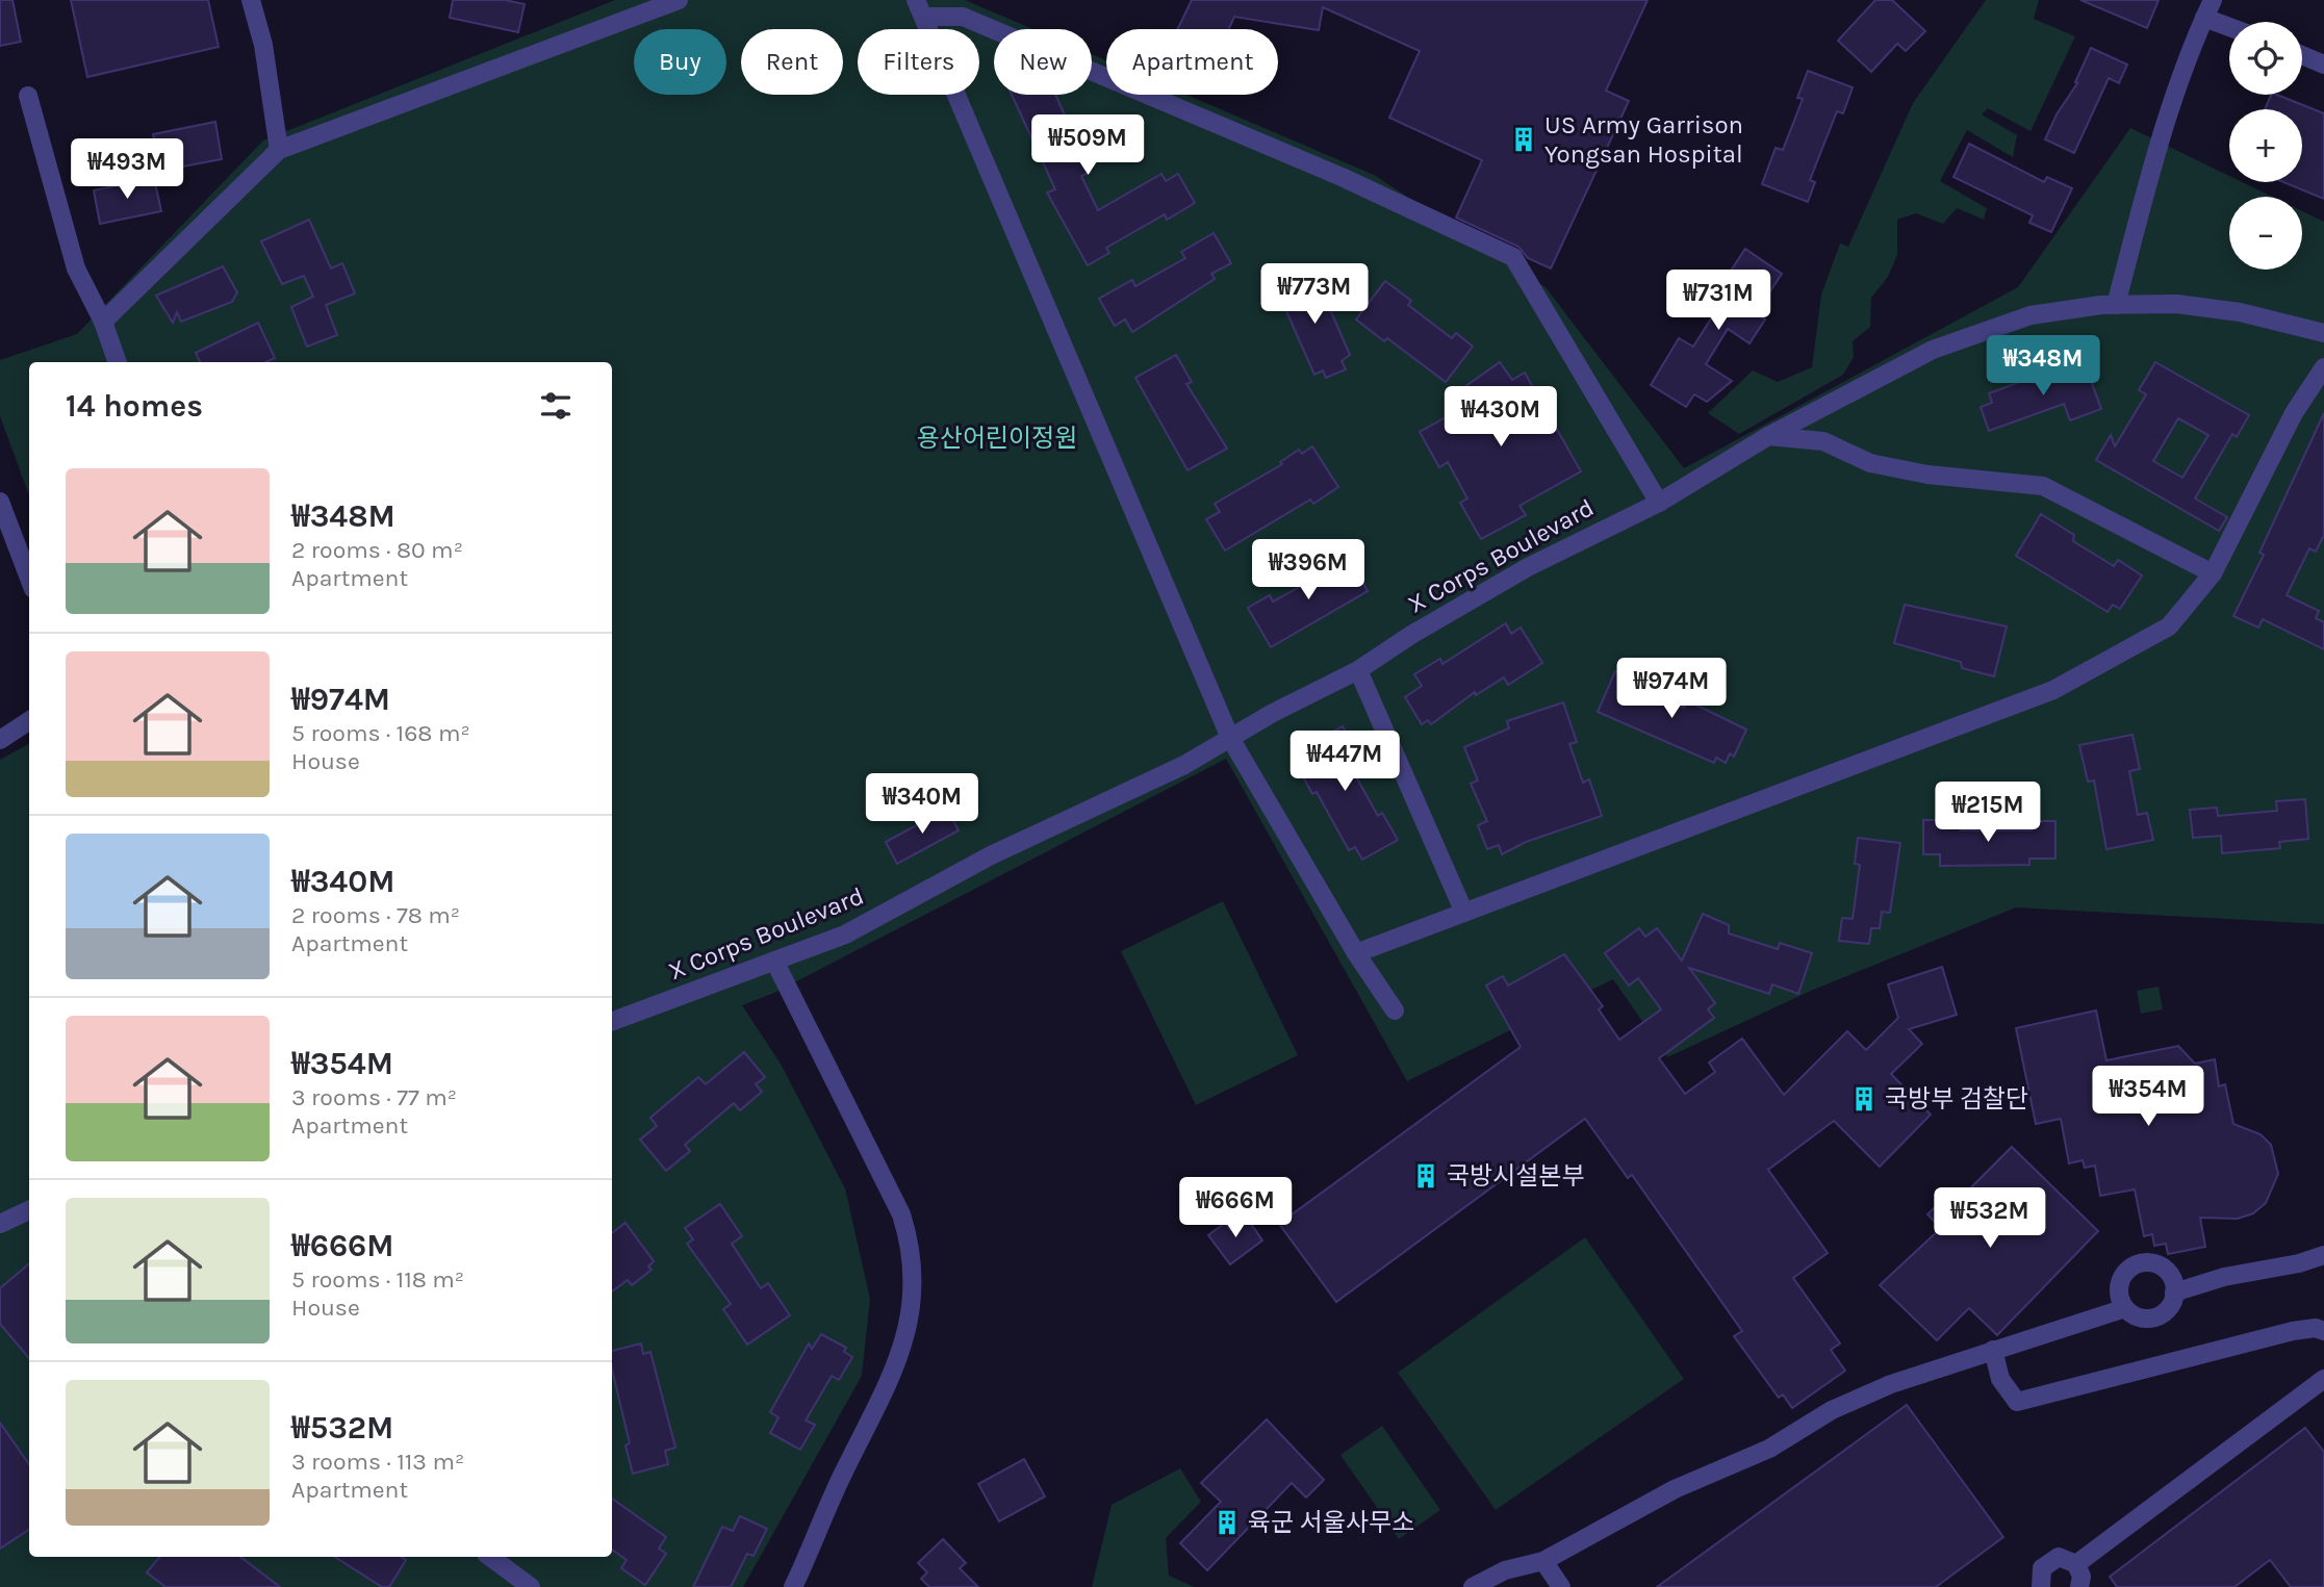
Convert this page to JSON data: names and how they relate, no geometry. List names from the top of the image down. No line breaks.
{"streets":{"street":["X Corps Boulevard"]},"parks":["용산어린이정원"],"places":{"building":["US Army Garrison Yongsan Hospital","국방부 검찰단","국방시설본부","육군 서울사무소"]},"page":{"map_buttons":["+","−"],"chip":["Buy","Rent","Filters","New","Apartment"],"price":["₩509M","₩493M","₩773M","₩731M","₩348M","₩430M","₩396M","₩974M","₩447M","₩340M","₩215M","₩354M","₩666M","₩532M"],"heading":"14 homes","list":[{"name":"₩348M","note":"2 rooms · 80 m² · Apartment"},{"name":"₩974M","note":"5 rooms · 168 m² · House"},{"name":"₩340M","note":"2 rooms · 78 m² · Apartment"},{"name":"₩354M","note":"3 rooms · 77 m² · Apartment"},{"name":"₩666M","note":"5 rooms · 118 m² · House"},{"name":"₩532M","note":"3 rooms · 113 m² · Apartment"}]}}
